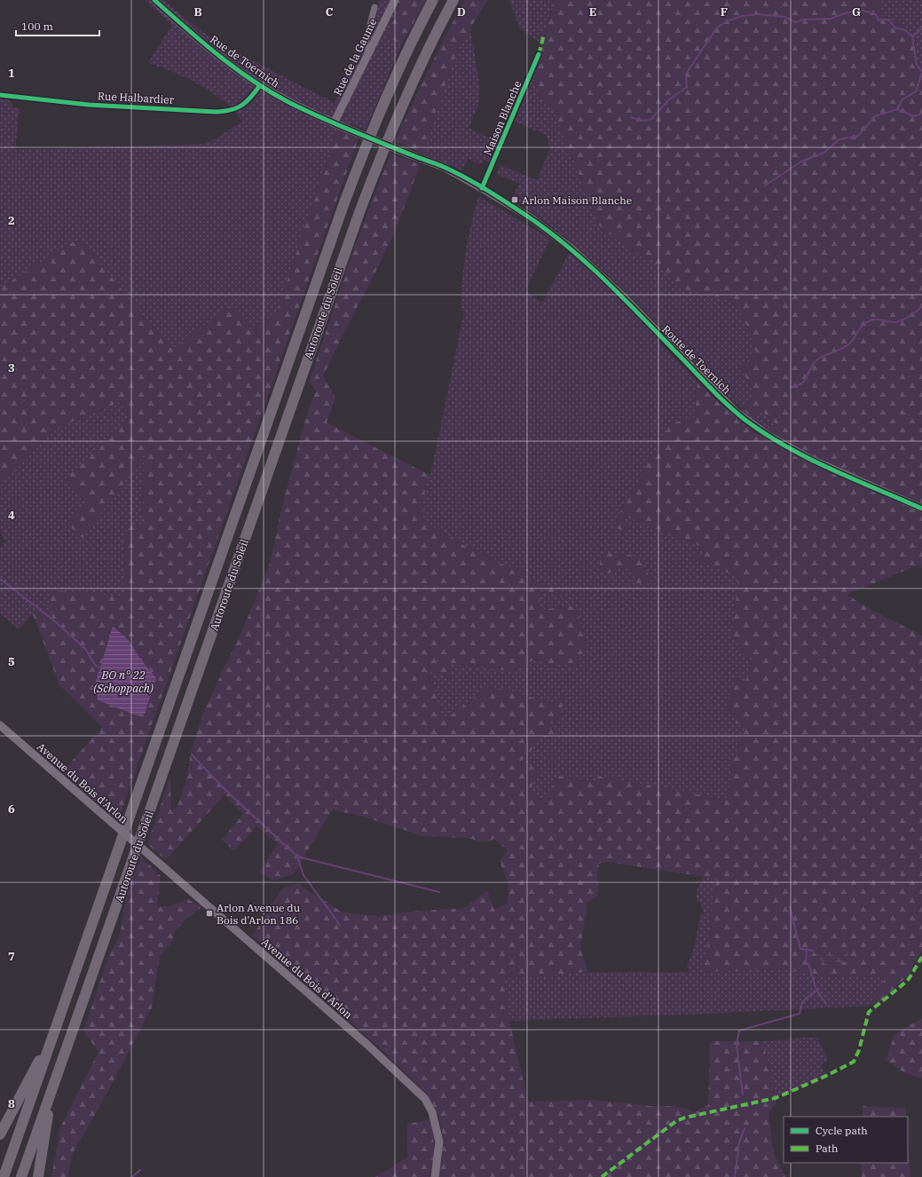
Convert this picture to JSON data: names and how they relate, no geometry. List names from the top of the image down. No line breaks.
{"streets":{"highway":["Autoroute du Soleil"],"main road":["Rue de la Gaume","Rue de Toernich","Route de Toernich","Avenue du Bois d'Arlon"],"street":["Rue Halbardier","Maison Blanche"]},"crossings":[["Rue de la Gaume","Rue de Toernich"],["Rue de Toernich","Rue Halbardier"],["Maison Blanche","Route de Toernich"]],"water":["BO n° 22 (Schoppach)"],"places":{"transit":["Arlon Maison Blanche","Arlon Avenue du Bois d'Arlon 186"]},"legend":["Cycle path","Path"],"scale_bar":"100 m","grid":{"columns":["B","C","D","E","F","G"],"rows":["1","2","3","4","5","6","7","8"]}}
